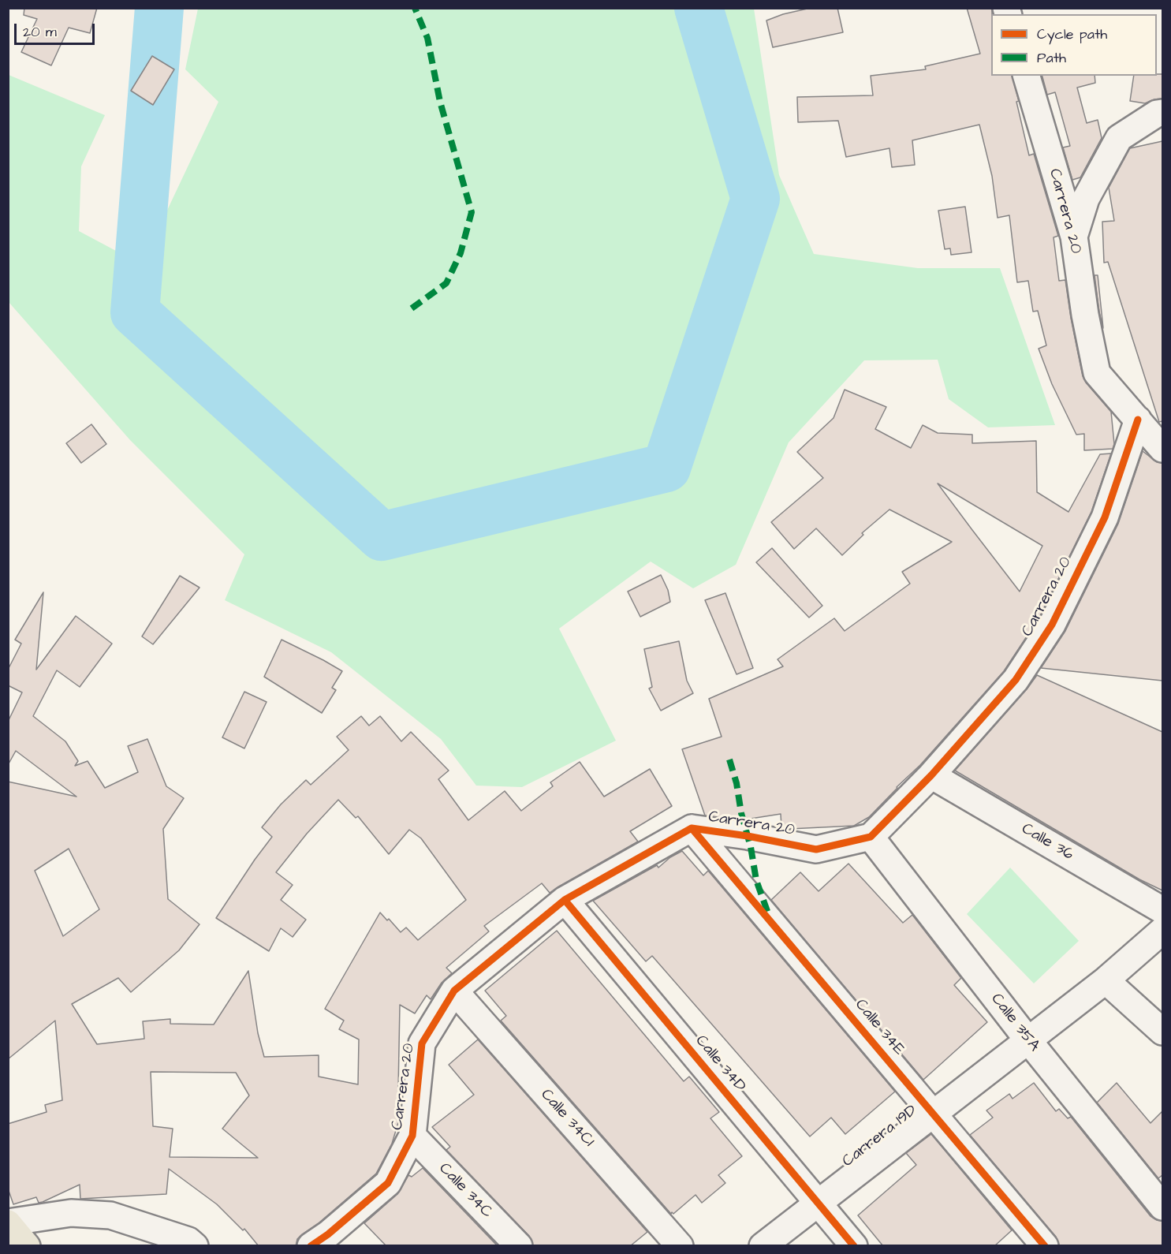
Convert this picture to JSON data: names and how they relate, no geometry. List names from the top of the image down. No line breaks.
{"streets":{"street":["Carrera 20","Calle 36","Calle 35A","Calle 34E","Calle 34D","Calle 34C1","Carrera 19D","Calle 34C"]},"crossings":[["Carrera 20","Calle 36"],["Carrera 20","Calle 35A"],["Carrera 20","Calle 34E"],["Carrera 20","Calle 34D"],["Carrera 20","Calle 34C1"],["Carrera 20","Calle 34C"],["Calle 35A","Carrera 19D"],["Calle 34E","Carrera 19D"],["Calle 34D","Carrera 19D"]],"legend":["Cycle path","Path"],"scale_bar":"20 m"}
